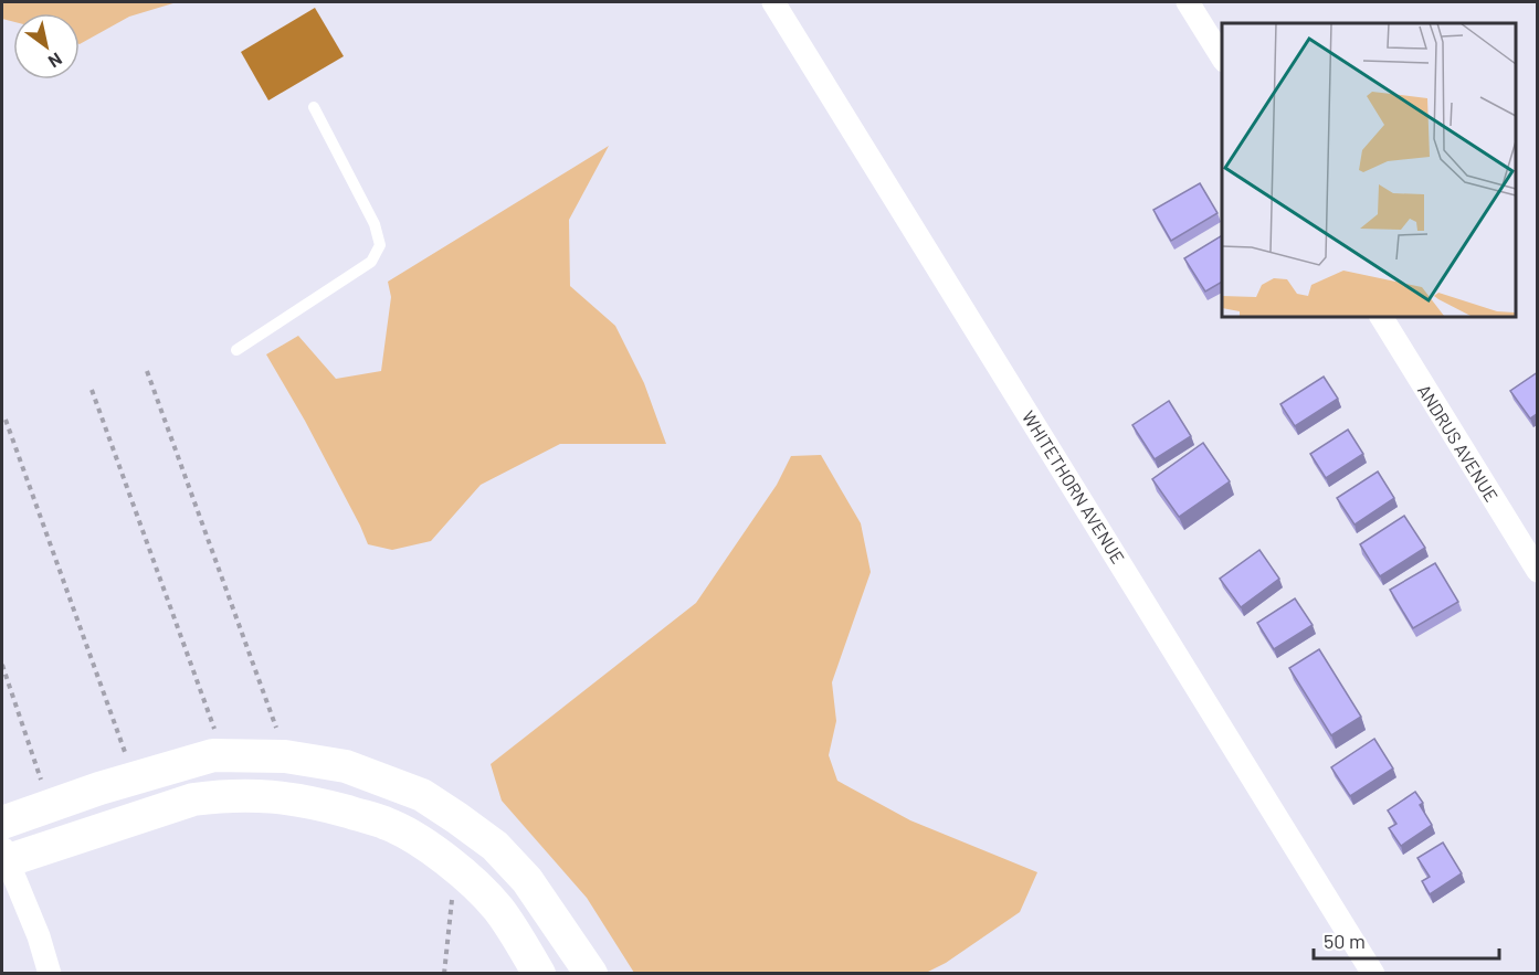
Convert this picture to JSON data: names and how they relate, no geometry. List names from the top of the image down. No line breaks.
{"streets":{"street":["ANDRUS AVENUE","WHITETHORN AVENUE"]},"scale_bar":"50 m","north":"bottom right"}
